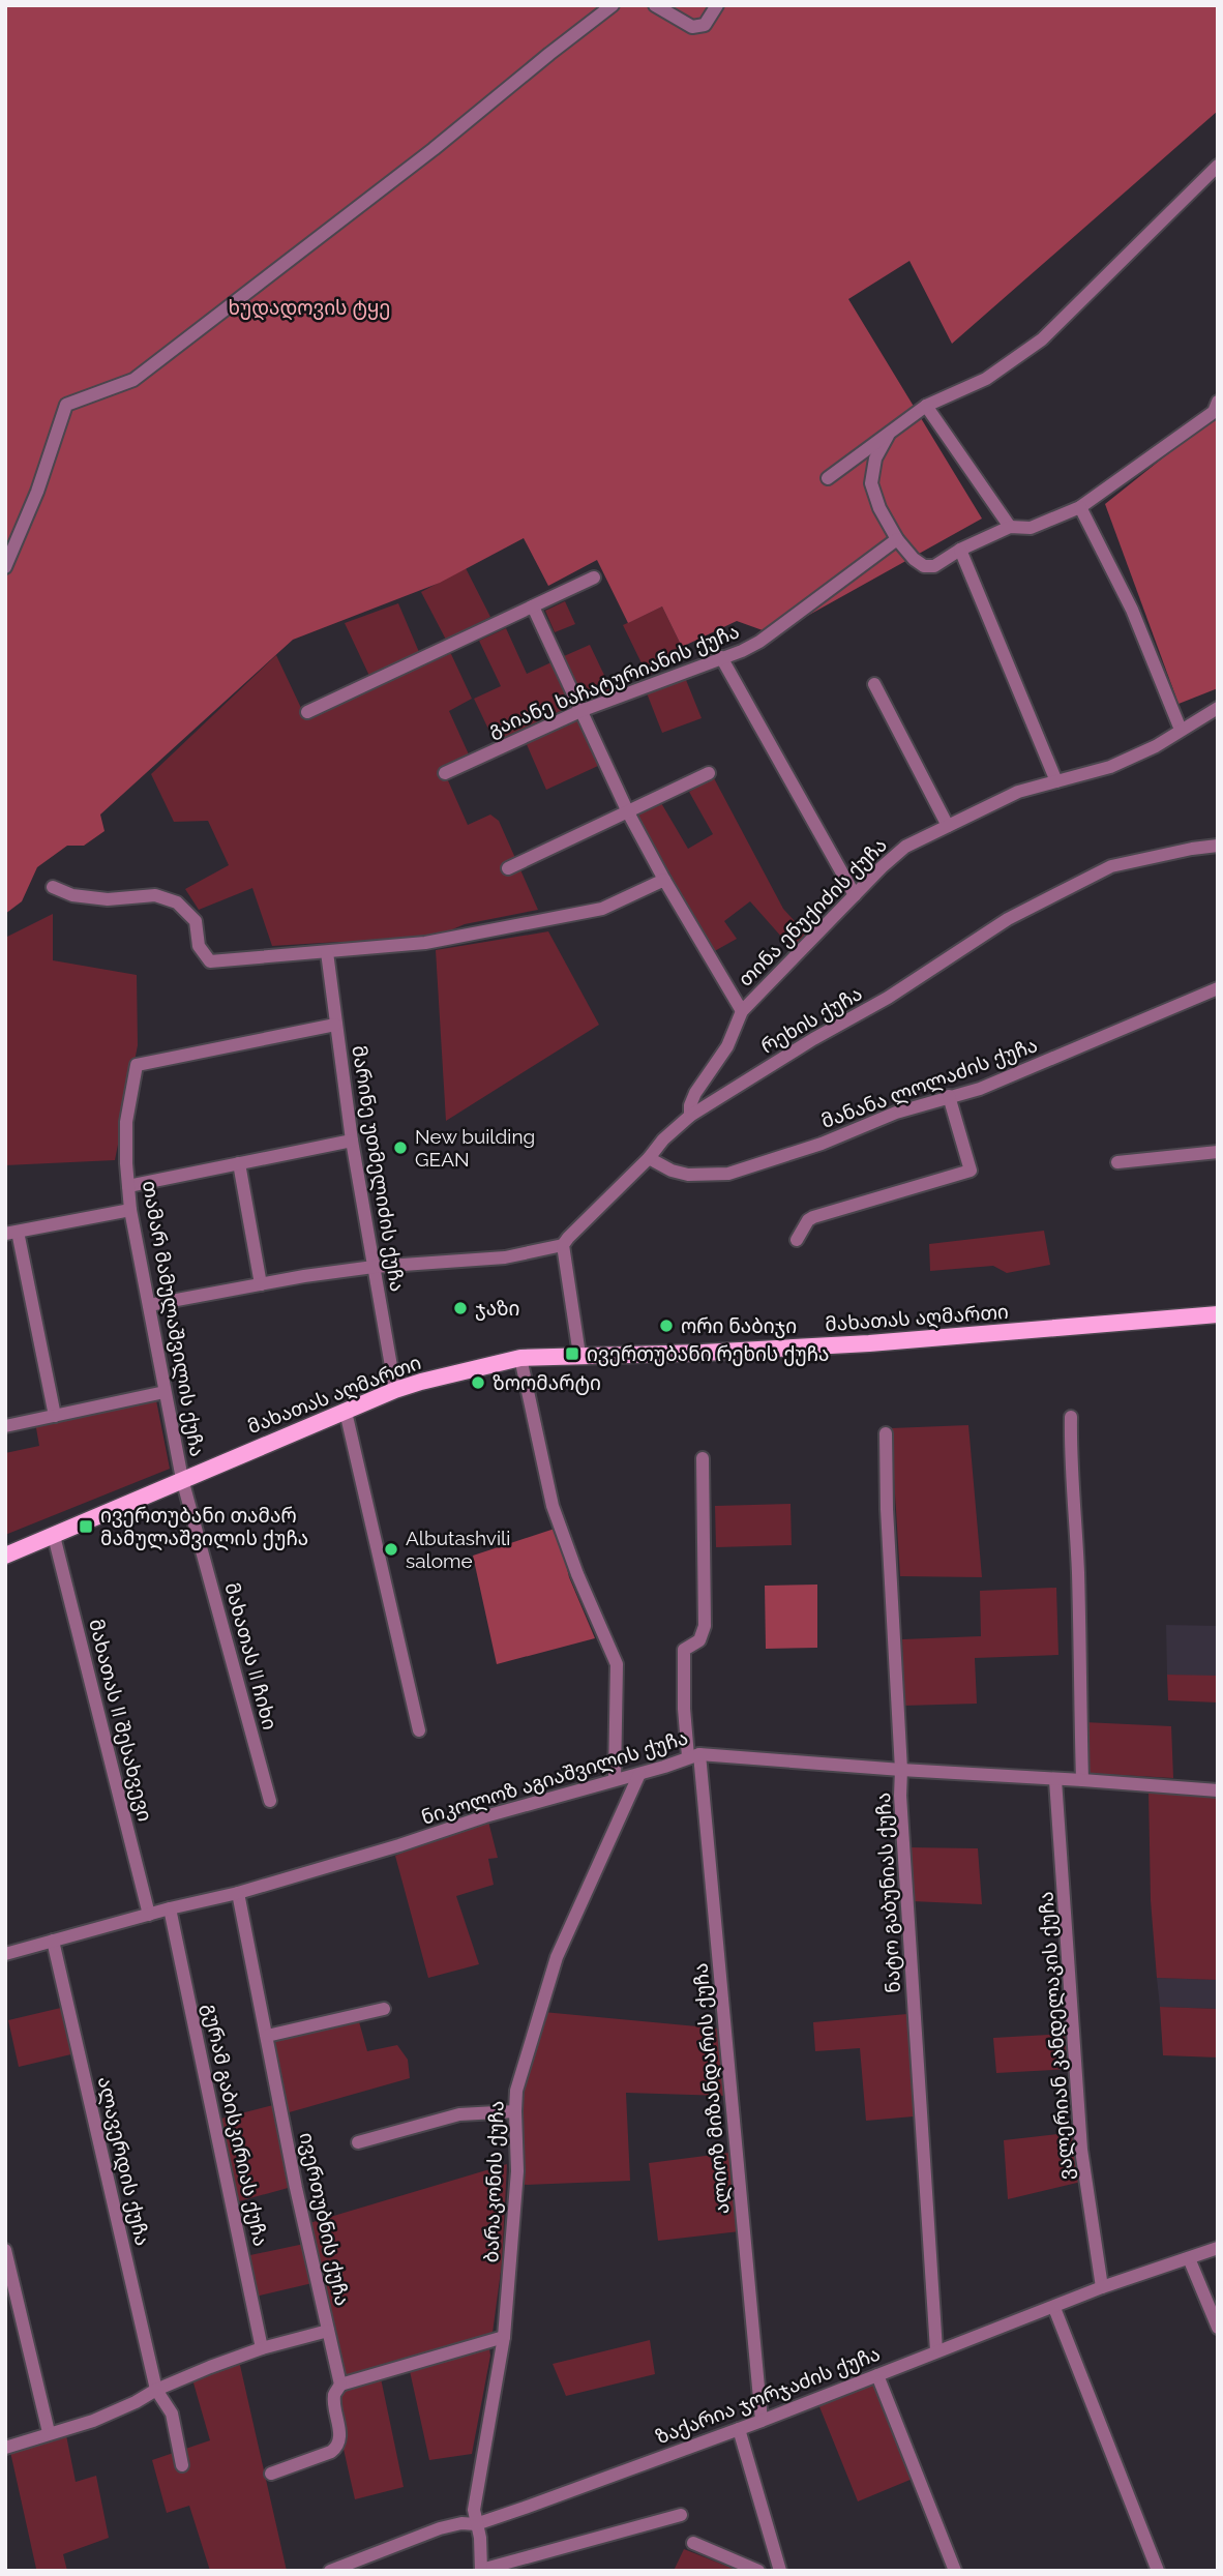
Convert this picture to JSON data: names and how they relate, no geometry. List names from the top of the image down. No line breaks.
{"streets":{"main road":["მახათას აღმართი"],"street":["გაიანე ხაჩატურიანის ქუჩა","თინა ენუქიძის ქუჩა","რეხის ქუჩა","მანანა ლოლაძის ქუჩა","მარინე უთმელიძის ქუჩა","თამარ მამულაშვილის ქუჩა","მახათას II ჩიხი","მახათას II შესახვევი","ნიკოლოზ აგიაშვილის ქუჩა","ნატო გაბუნიას ქუჩა","ვალერიან კანდელაკის ქუჩა","ალიოზ მიზანდარის ქუჩა","გურამ გაბისკირიას ქუჩა","ალავერდის ქუჩა","ბარაკონის ქუჩა","ივერთუბნის ქუჩა","ზაქარია ჯორჯაძის ქუჩა"]},"crossings":[["თინა ენუქიძის ქუჩა","რეხის ქუჩა"],["რეხის ქუჩა","მანანა ლოლაძის ქუჩა"],["მარინე უთმელიძის ქუჩა","მახათას აღმართი"],["მარინე უთმელიძის ქუჩა","თამარ მამულაშვილის ქუჩა"],["მახათას აღმართი","თამარ მამულაშვილის ქუჩა"],["მახათას აღმართი","მახათას II ჩიხი"],["მახათას აღმართი","მახათას II შესახვევი"],["თამარ მამულაშვილის ქუჩა","მახათას II ჩიხი"],["მახათას II შესახვევი","ნიკოლოზ აგიაშვილის ქუჩა"],["ნიკოლოზ აგიაშვილის ქუჩა","ნატო გაბუნიას ქუჩა"],["ნიკოლოზ აგიაშვილის ქუჩა","ვალერიან კანდელაკის ქუჩა"],["ნიკოლოზ აგიაშვილის ქუჩა","ალიოზ მიზანდარის ქუჩა"],["ნიკოლოზ აგიაშვილის ქუჩა","გურამ გაბისკირიას ქუჩა"],["ნიკოლოზ აგიაშვილის ქუჩა","ალავერდის ქუჩა"],["ნიკოლოზ აგიაშვილის ქუჩა","ბარაკონის ქუჩა"],["ნიკოლოზ აგიაშვილის ქუჩა","ივერთუბნის ქუჩა"],["ნატო გაბუნიას ქუჩა","ზაქარია ჯორჯაძის ქუჩა"],["ვალერიან კანდელაკის ქუჩა","ზაქარია ჯორჯაძის ქუჩა"],["ალიოზ მიზანდარის ქუჩა","ზაქარია ჯორჯაძის ქუჩა"],["ბარაკონის ქუჩა","ზაქარია ჯორჯაძის ქუჩა"]],"parks":["ხუდადოვის ტყე"],"places":{"other":["New building GEAN","ჯაზი","ორი ნაბიჯი","ზოომარტი","Albutashvili salome"],"transit":["ივერთუბანი რეხის ქუჩა","ივერთუბანი თამარ მამულაშვილის ქუჩა"]}}
